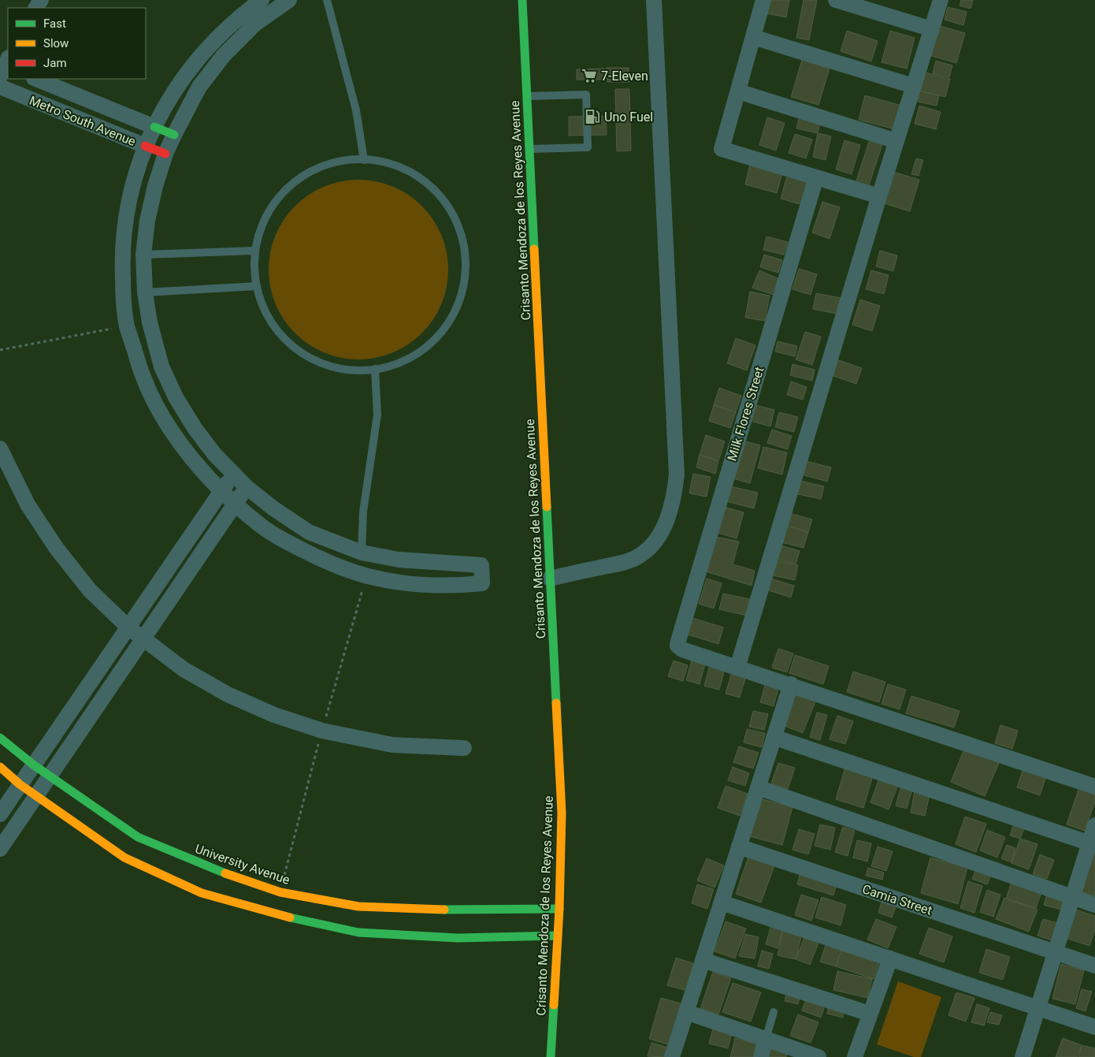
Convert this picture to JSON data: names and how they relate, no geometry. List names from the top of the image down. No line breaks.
{"streets":{"street":["Metro South Avenue","Crisanto Mendoza de los Reyes Avenue","Milk Flores Street","University Avenue","Camia Street"]},"crossings":[["Crisanto Mendoza de los Reyes Avenue","University Avenue"]],"places":{"supermarket":["7-Eleven"],"fuel station":["Uno Fuel"]},"legend":["Fast","Slow","Jam"]}
